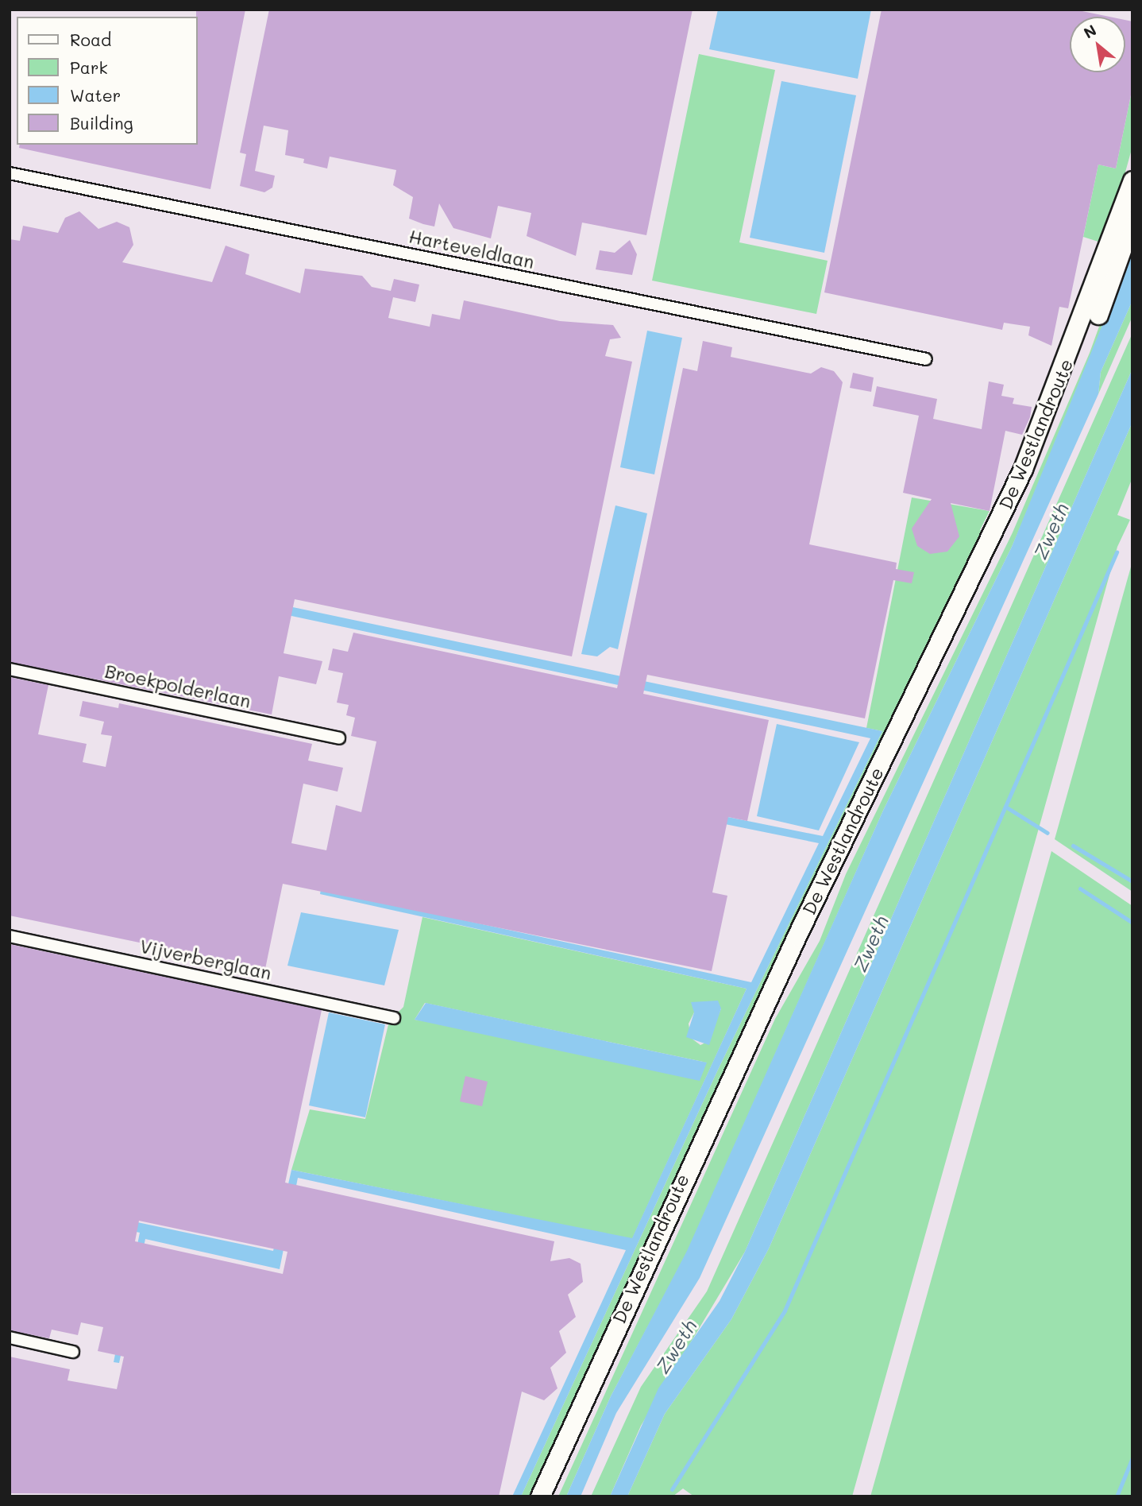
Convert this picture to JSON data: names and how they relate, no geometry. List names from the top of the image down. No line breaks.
{"streets":{"main road":["De Westlandroute"],"street":["Harteveldlaan","Broekpolderlaan","Vijverberglaan"]},"water":["Zweth"],"legend":["Road","Park","Water","Building"],"north":"top left"}
